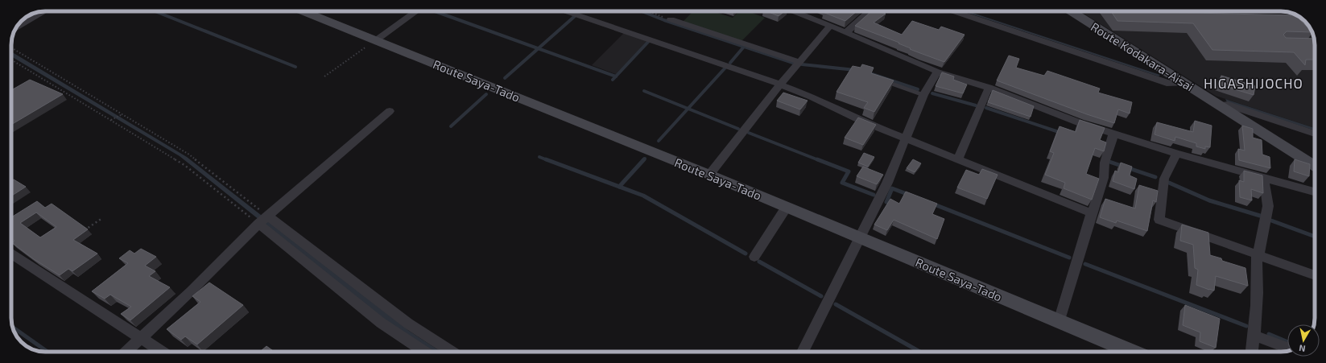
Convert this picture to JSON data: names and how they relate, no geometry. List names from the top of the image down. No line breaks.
{"streets":{"main road":["Route Kodakara-Aisai","Route Saya-Tado"]},"districts":["HIGASHIJOCHO"],"north":"bottom"}
